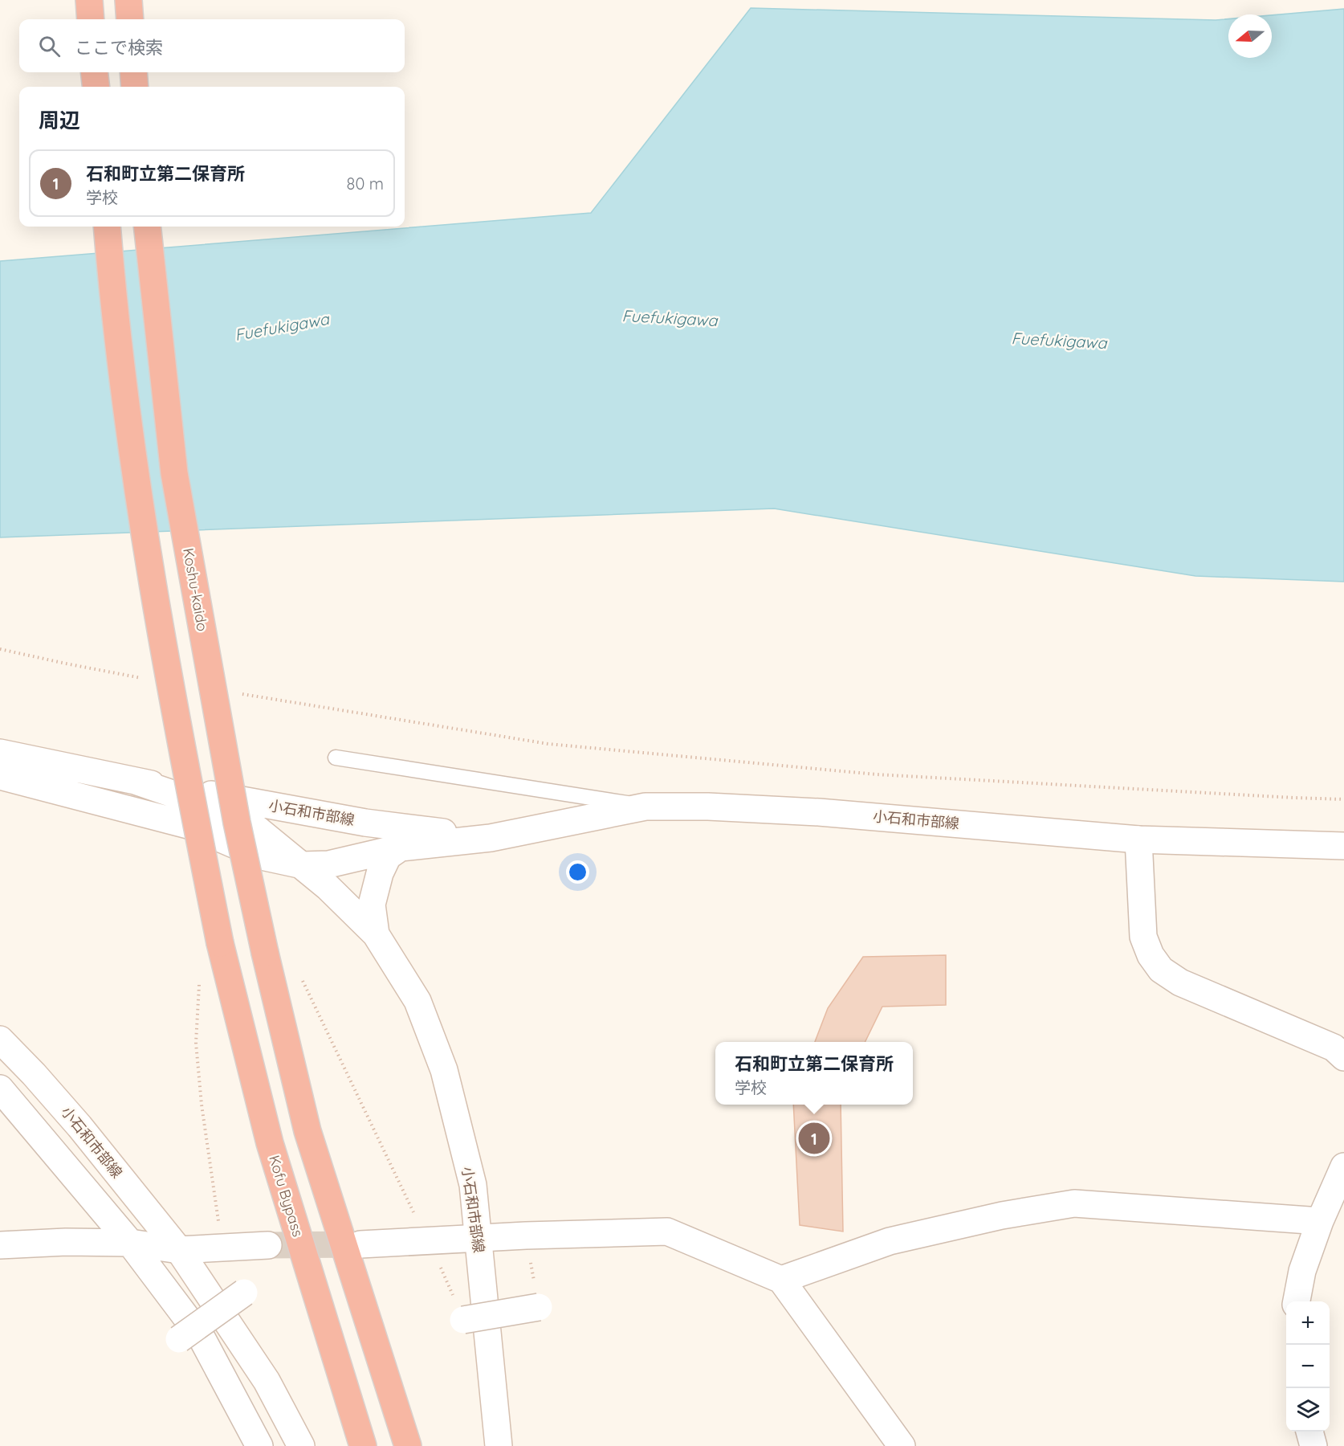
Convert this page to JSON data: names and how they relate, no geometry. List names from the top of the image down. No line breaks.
{"streets":{"highway":["Koshu-kaido","Kofu Bypass"],"main road":["小石和市部線"]},"water":["Fuefukigawa"],"north":"left","page":{"search":"ここで検索","heading":"周辺","list":[{"mark":"1","name":"石和町立第二保育所","note":"学校","value":"80 m"}],"popup":["石和町立第二保育所","学校"],"pins":"1","map_buttons":["+","−"]}}
